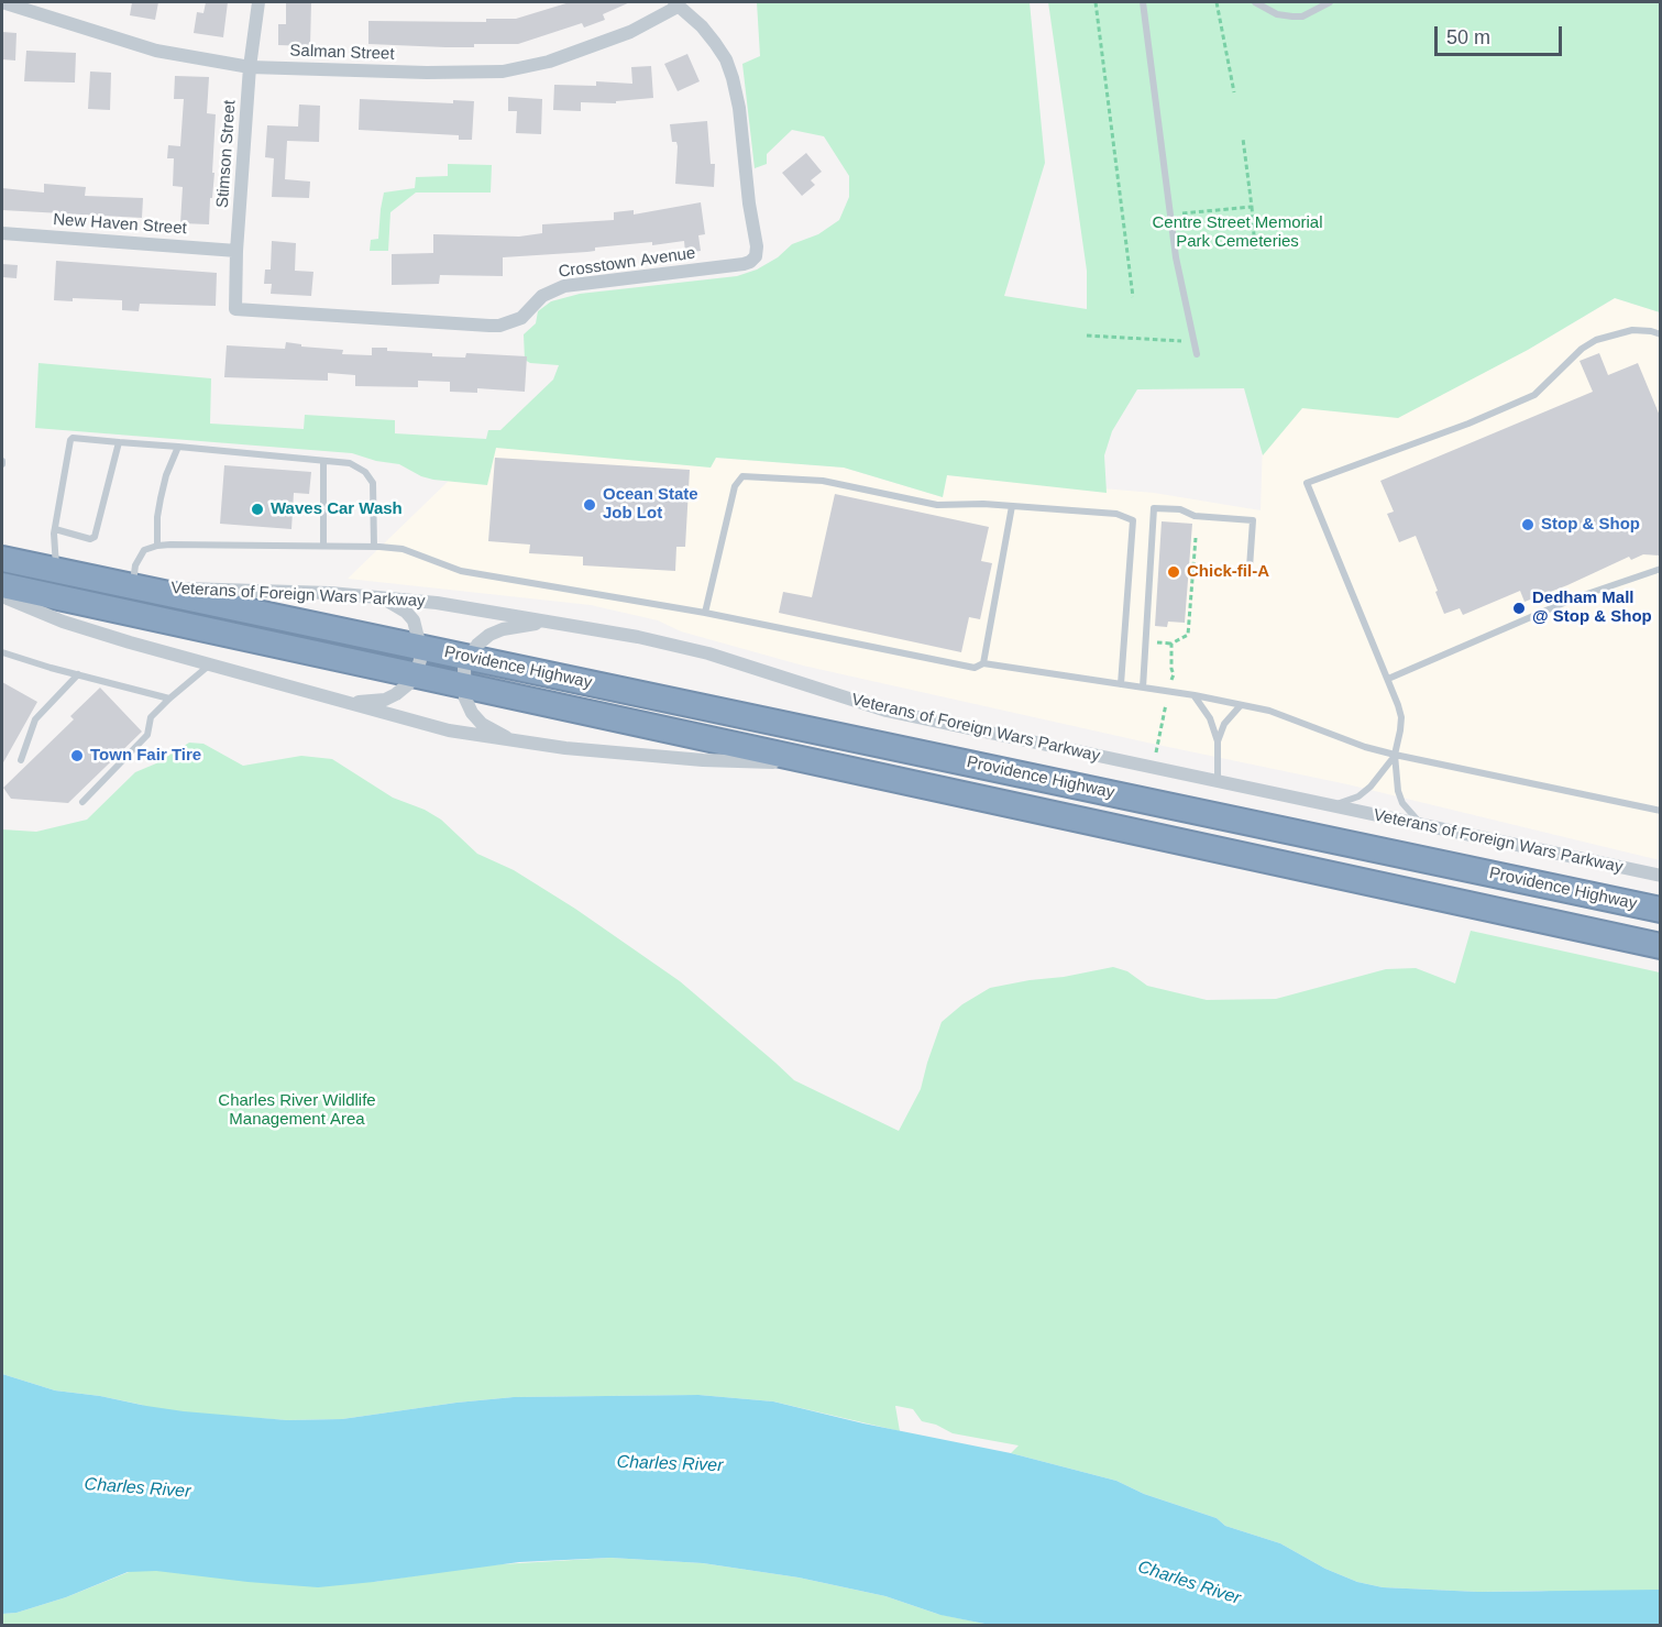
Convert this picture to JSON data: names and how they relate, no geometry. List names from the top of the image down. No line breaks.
{"streets":{"highway":["Veterans of Foreign Wars Parkway","Providence Highway"],"street":["Salman Street","Stimson Street","New Haven Street","Crosstown Avenue"]},"crossings":[["Salman Street","Stimson Street"],["Salman Street","Crosstown Avenue"],["Stimson Street","New Haven Street"],["Stimson Street","Crosstown Avenue"],["Veterans of Foreign Wars Parkway","Providence Highway"]],"water":["Charles River"],"parks":["Centre Street Memorial Park Cemeteries","Charles River Wildlife Management Area"],"places":["Ocean State Job Lot","Waves Car Wash","Stop & Shop","Chick-fil-A","Dedham Mall @ Stop & Shop","Town Fair Tire"],"scale_bar":"50 m"}
